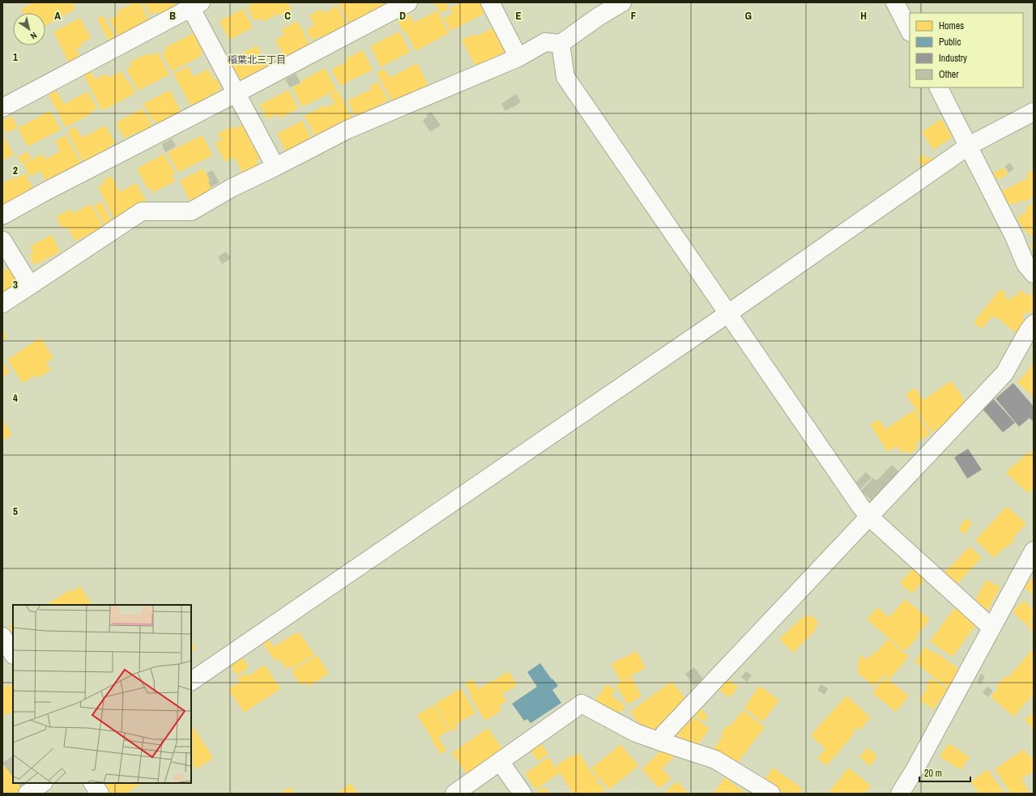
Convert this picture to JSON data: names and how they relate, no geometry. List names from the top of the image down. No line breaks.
{"districts":["稲葉北三丁目"],"legend":["Homes","Public","Industry","Other"],"scale_bar":"20 m","north":"bottom right","grid":{"columns":["A","B","C","D","E","F","G","H"],"rows":["1","2","3","4","5"]}}
